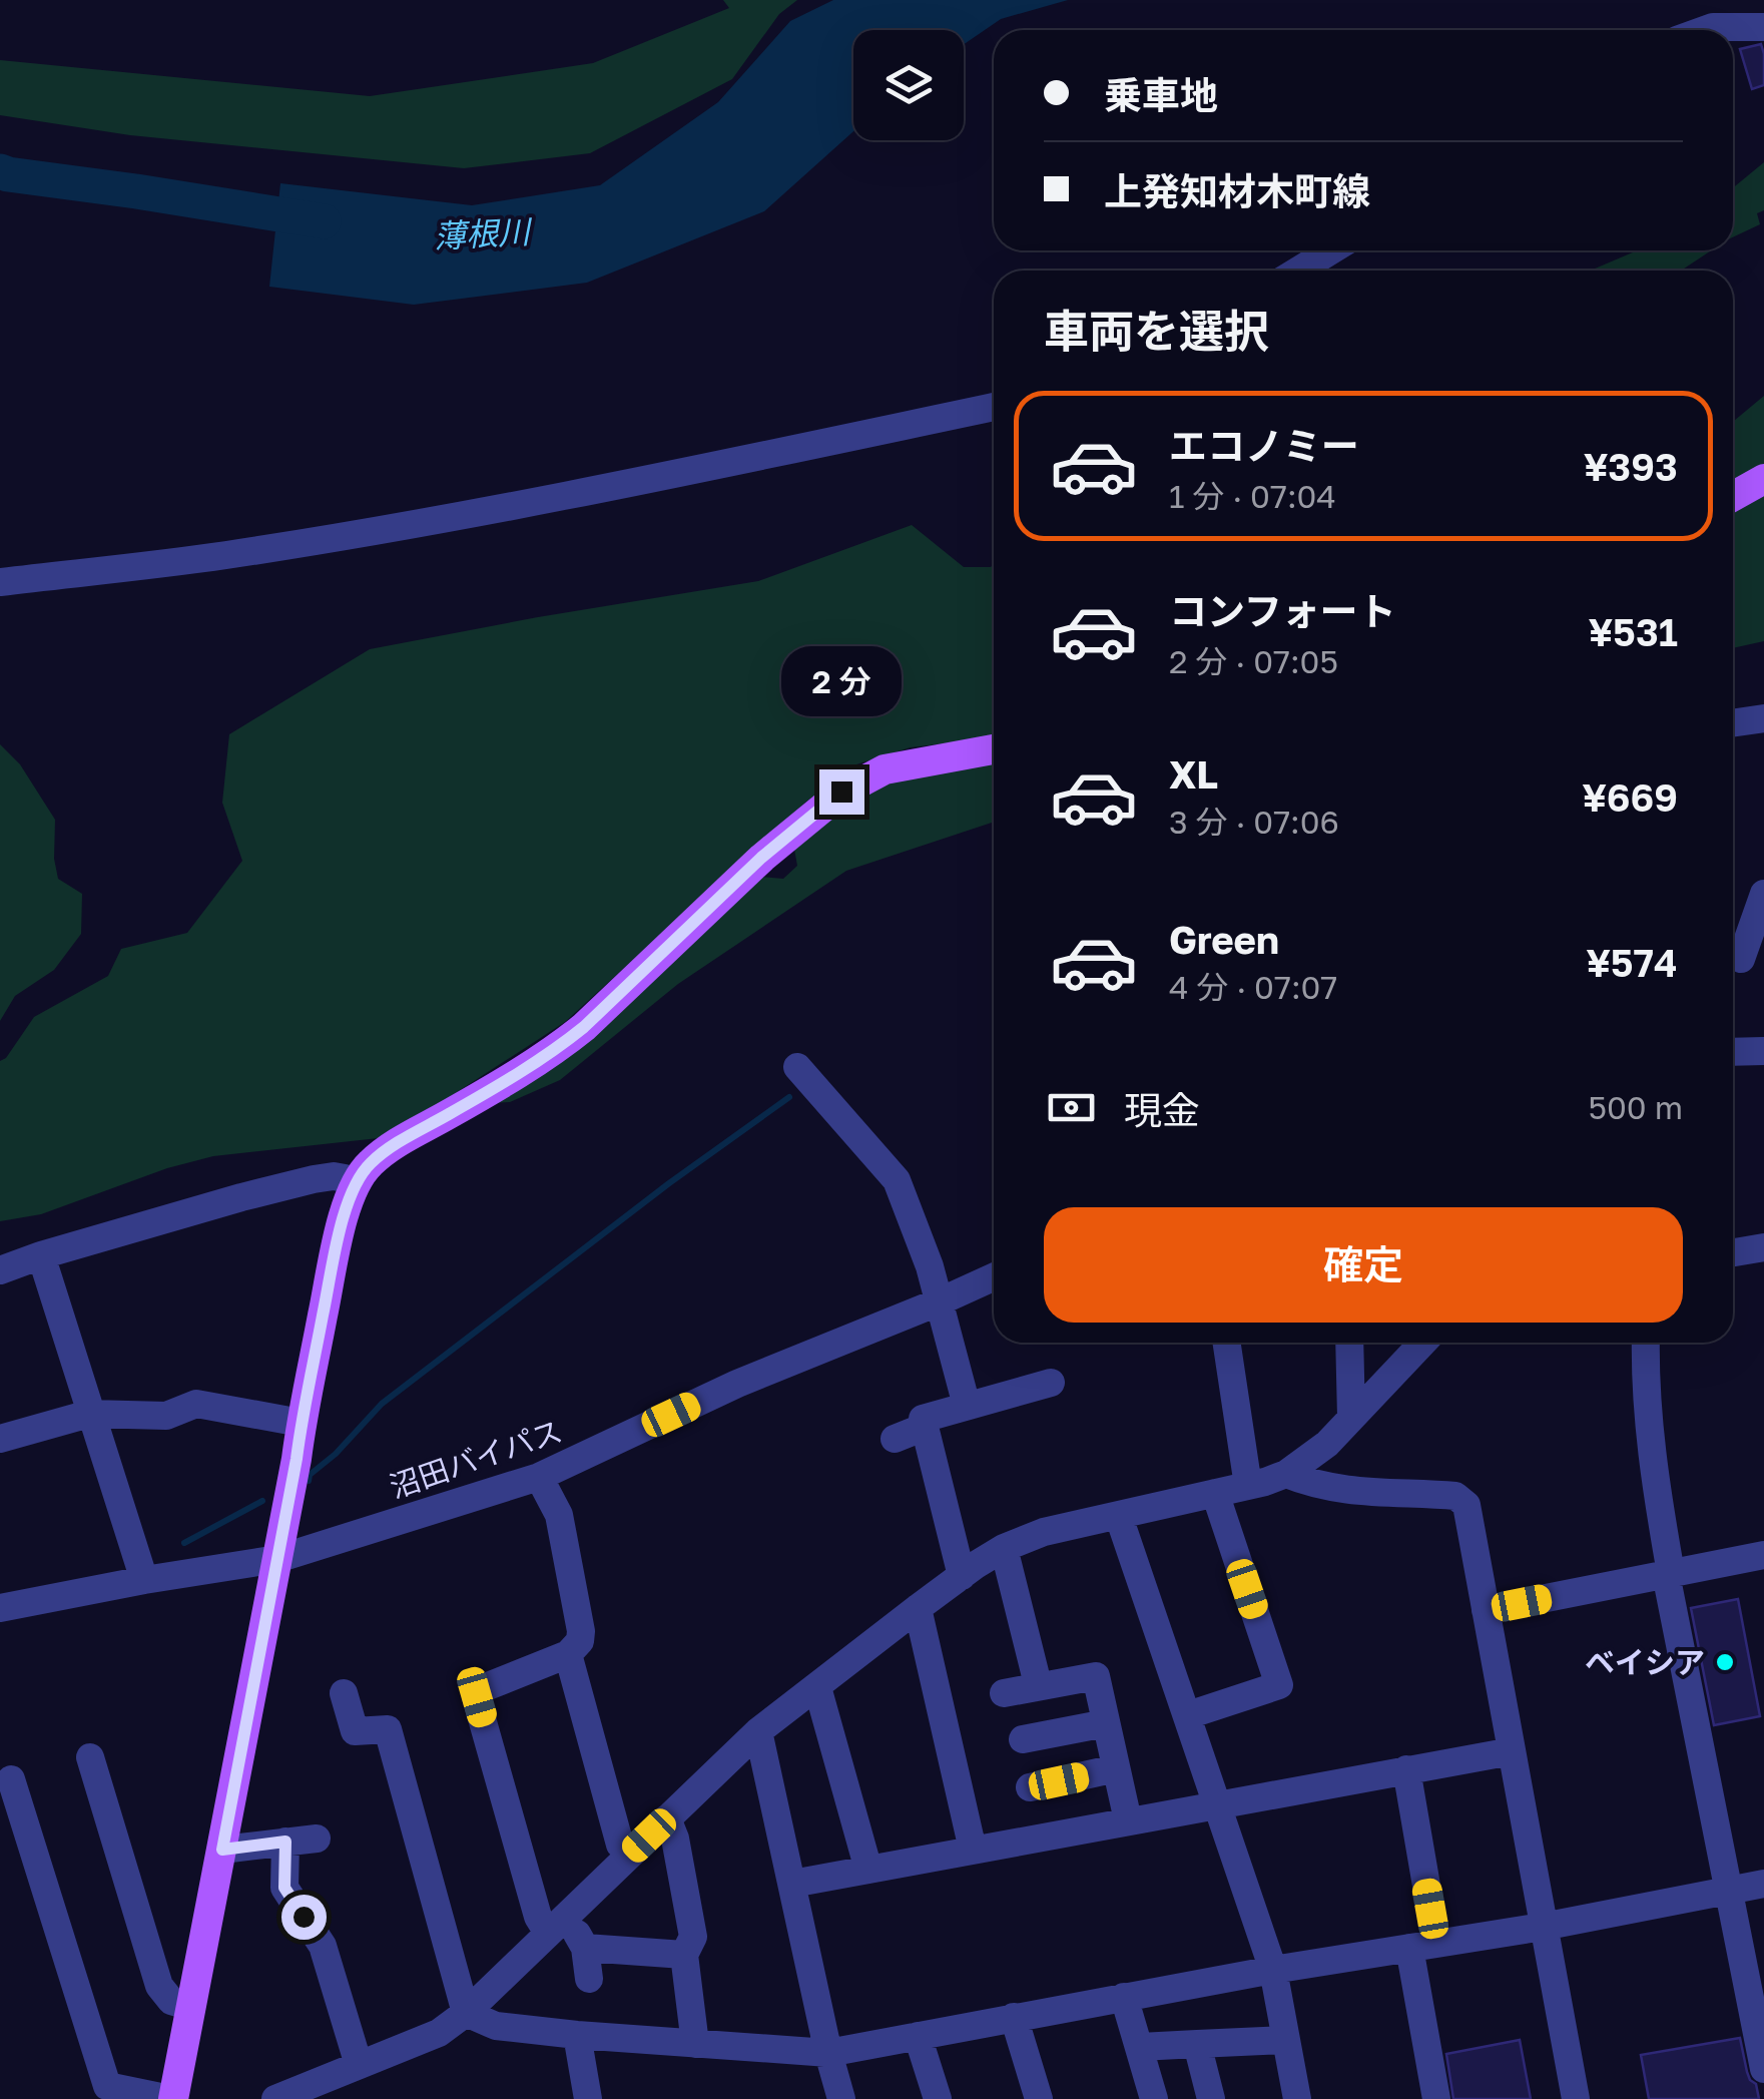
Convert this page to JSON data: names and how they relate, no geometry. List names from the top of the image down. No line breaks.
{"streets":{"street":["沼田バイパス"]},"water":["薄根川"],"places":["ベイシア"],"page":{"banner":["乗車地","上発知材木町線"],"heading":"車両を選択","list":[{"name":"エコノミー","note":"1 分 · 07:04","value":"¥393"},{"name":"コンフォート","note":"2 分 · 07:05","value":"¥531"},{"name":"XL","note":"3 分 · 07:06","value":"¥669"},{"name":"Green","note":"4 分 · 07:07","value":"¥574"}],"bubble":"2 分","pay":["現金","500 m"],"buttons":"確定"}}
